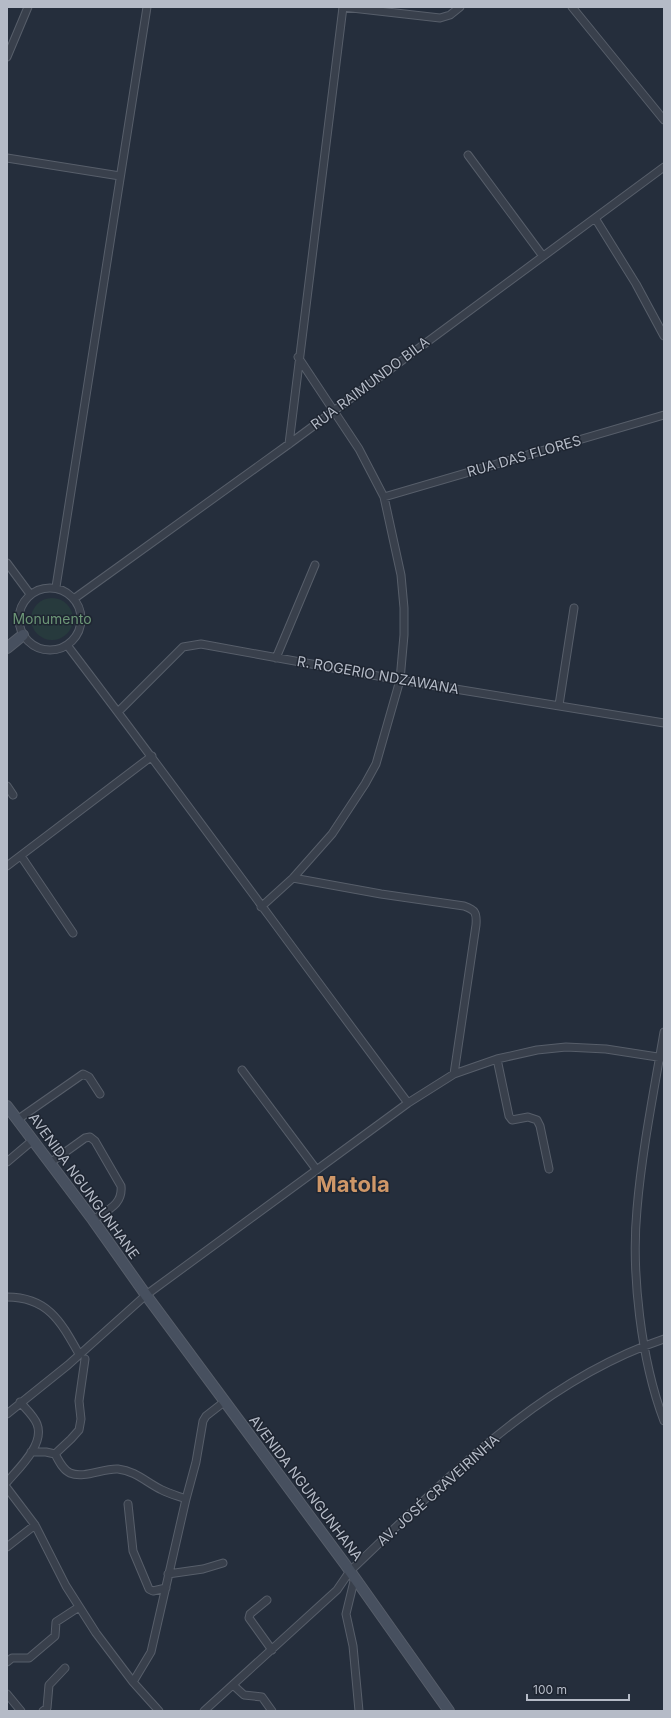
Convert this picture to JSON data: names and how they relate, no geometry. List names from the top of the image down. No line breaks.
{"streets":{"street":["RUA RAIMUNDO BILA","RUA DAS FLORES","R. ROGERIO NDZAWANA","AVENIDA NGUNGUNHANE","AVENIDA NGUNGUNHANA","AV. JOSÉ CRAVEIRINHA"]},"crossings":[["AVENIDA NGUNGUNHANE","AVENIDA NGUNGUNHANA"],["AVENIDA NGUNGUNHANA","AV. JOSÉ CRAVEIRINHA"]],"districts":["Matola"],"parks":["Monumento"],"scale_bar":"100 m"}
